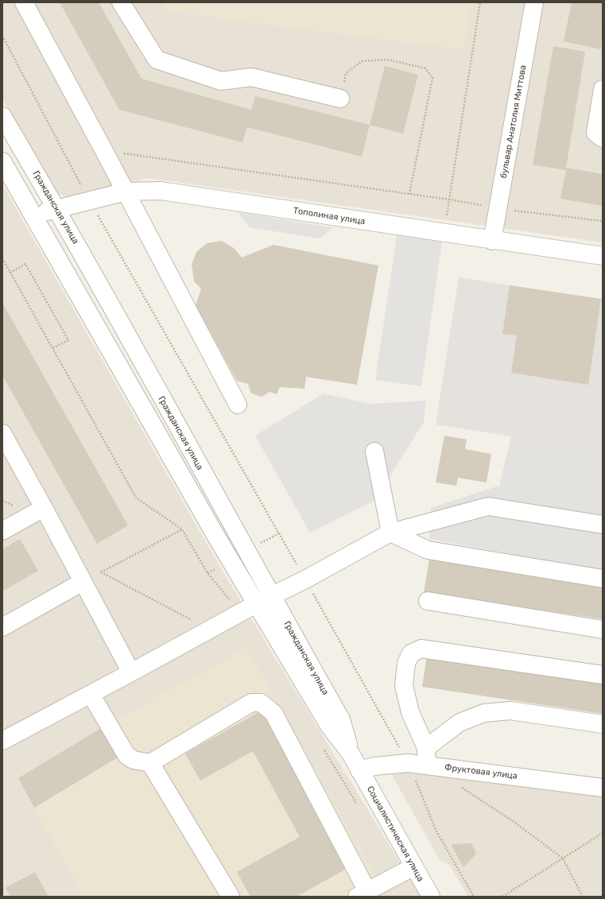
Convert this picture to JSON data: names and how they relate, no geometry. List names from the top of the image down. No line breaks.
{"streets":{"street":["бульвар Анатолия Миттова","Гражданская улица","Тополиная улица","Фруктовая улица","Социалистическая улица"]},"crossings":[["бульвар Анатолия Миттова","Тополиная улица"],["Гражданская улица","Тополиная улица"],["Гражданская улица","Фруктовая улица"],["Гражданская улица","Социалистическая улица"],["Фруктовая улица","Социалистическая улица"]]}
